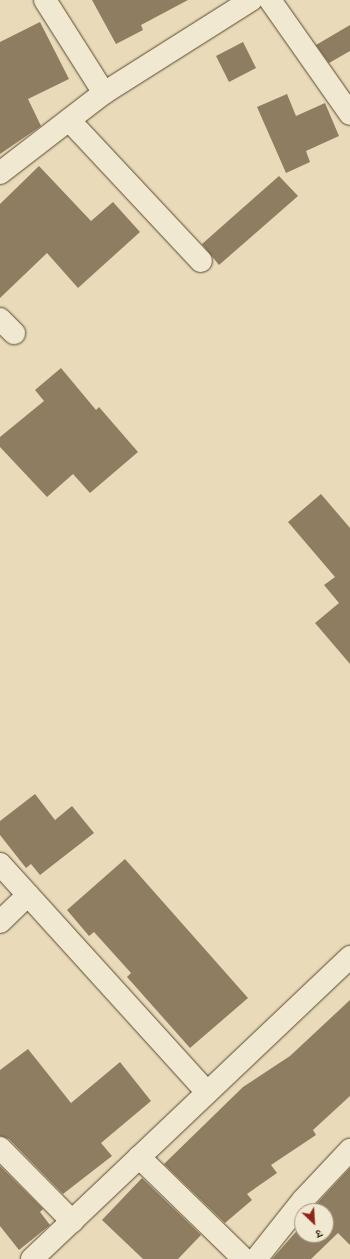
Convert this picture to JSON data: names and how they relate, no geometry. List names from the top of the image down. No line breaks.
{"north":"bottom right"}
